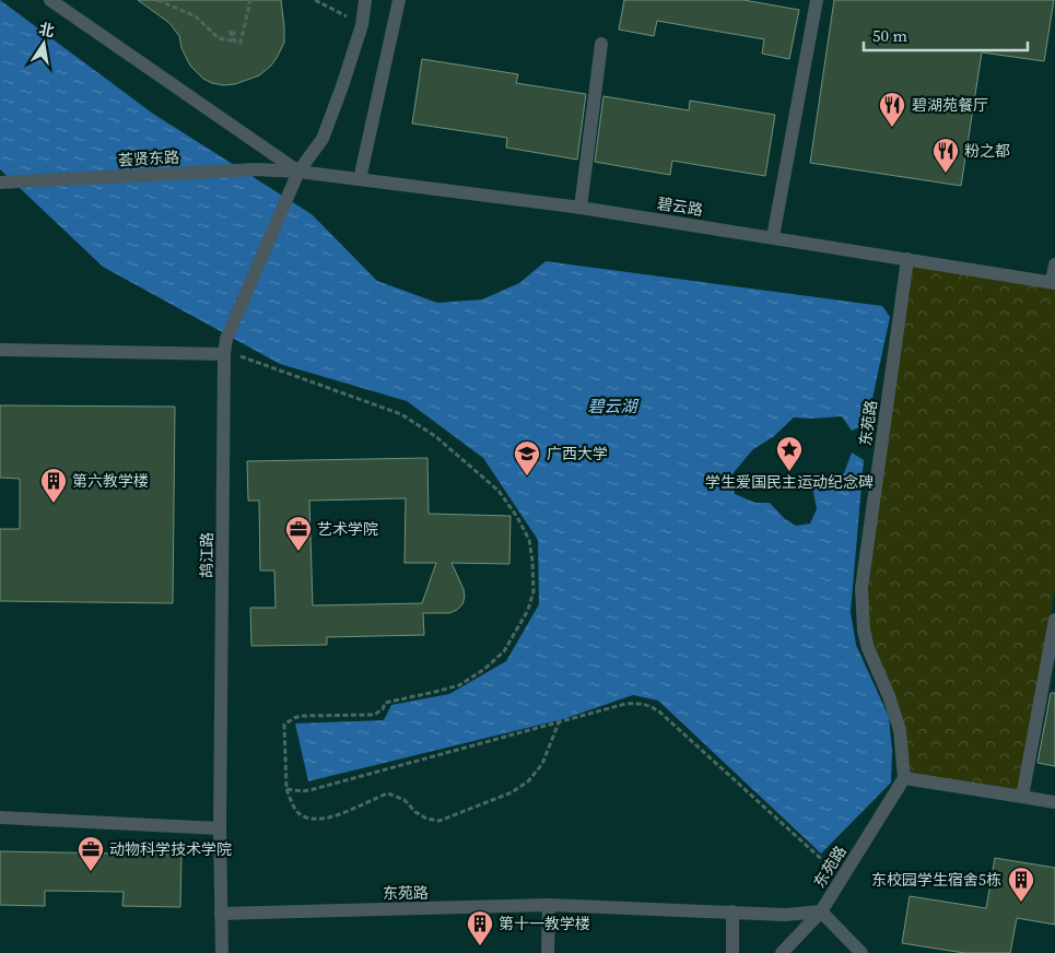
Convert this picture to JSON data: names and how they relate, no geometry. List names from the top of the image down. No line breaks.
{"streets":{"street":["荟贤东路","碧云路","东苑路","鸪江路"]},"crossings":[["荟贤东路","碧云路"],["荟贤东路","鸪江路"],["碧云路","东苑路"],["碧云路","鸪江路"],["东苑路","鸪江路"]],"water":["碧云湖"],"places":{"restaurant":["碧湖苑餐厅","粉之都"],"place":["学生爱国民主运动纪念碑"],"school or university":["广西大学"],"building":["第六教学楼","东校园学生宿舍5栋","第十一教学楼"],"office":["艺术学院","动物科学技术学院"]},"scale_bar":"50 m","north":"top"}
